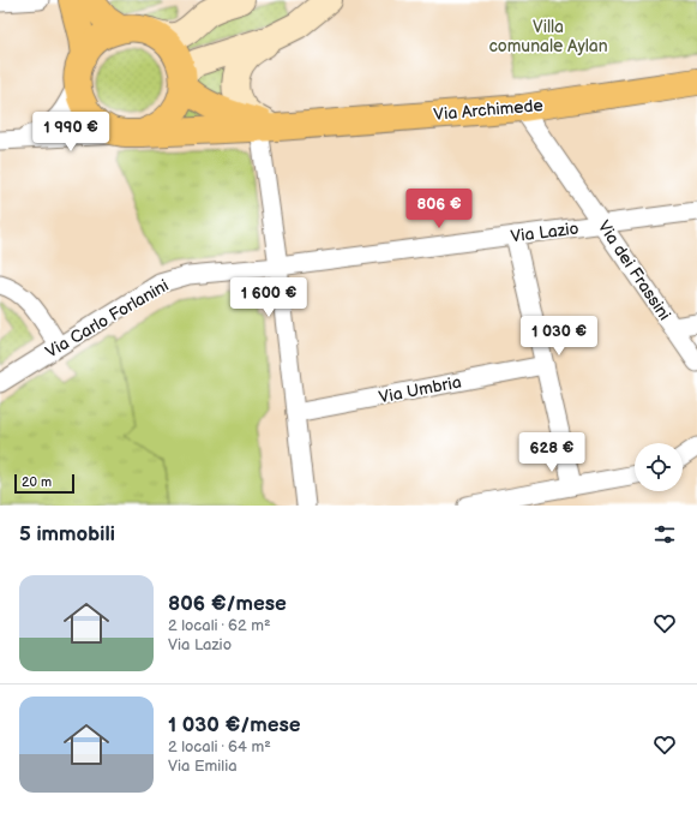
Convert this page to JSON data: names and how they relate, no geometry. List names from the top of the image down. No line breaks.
{"streets":{"main road":["Via Archimede"],"street":["Via Lazio","Via dei Frassini","Via Carlo Forlanini","Via Umbria"]},"crossings":[["Via Archimede","Via dei Frassini"],["Via Lazio","Via dei Frassini"],["Via Lazio","Via Carlo Forlanini"]],"parks":["Villa comunale Aylan"],"scale_bar":"20 m","page":{"price":["1 990 €","806 €","1 600 €","1 030 €","628 €"],"scale":"20 m","heading":"5 immobili","list":[{"name":"806 €/mese","note":"2 locali · 62 m² · Via Lazio"},{"name":"1 030 €/mese","note":"2 locali · 64 m² · Via Emilia"}]}}
